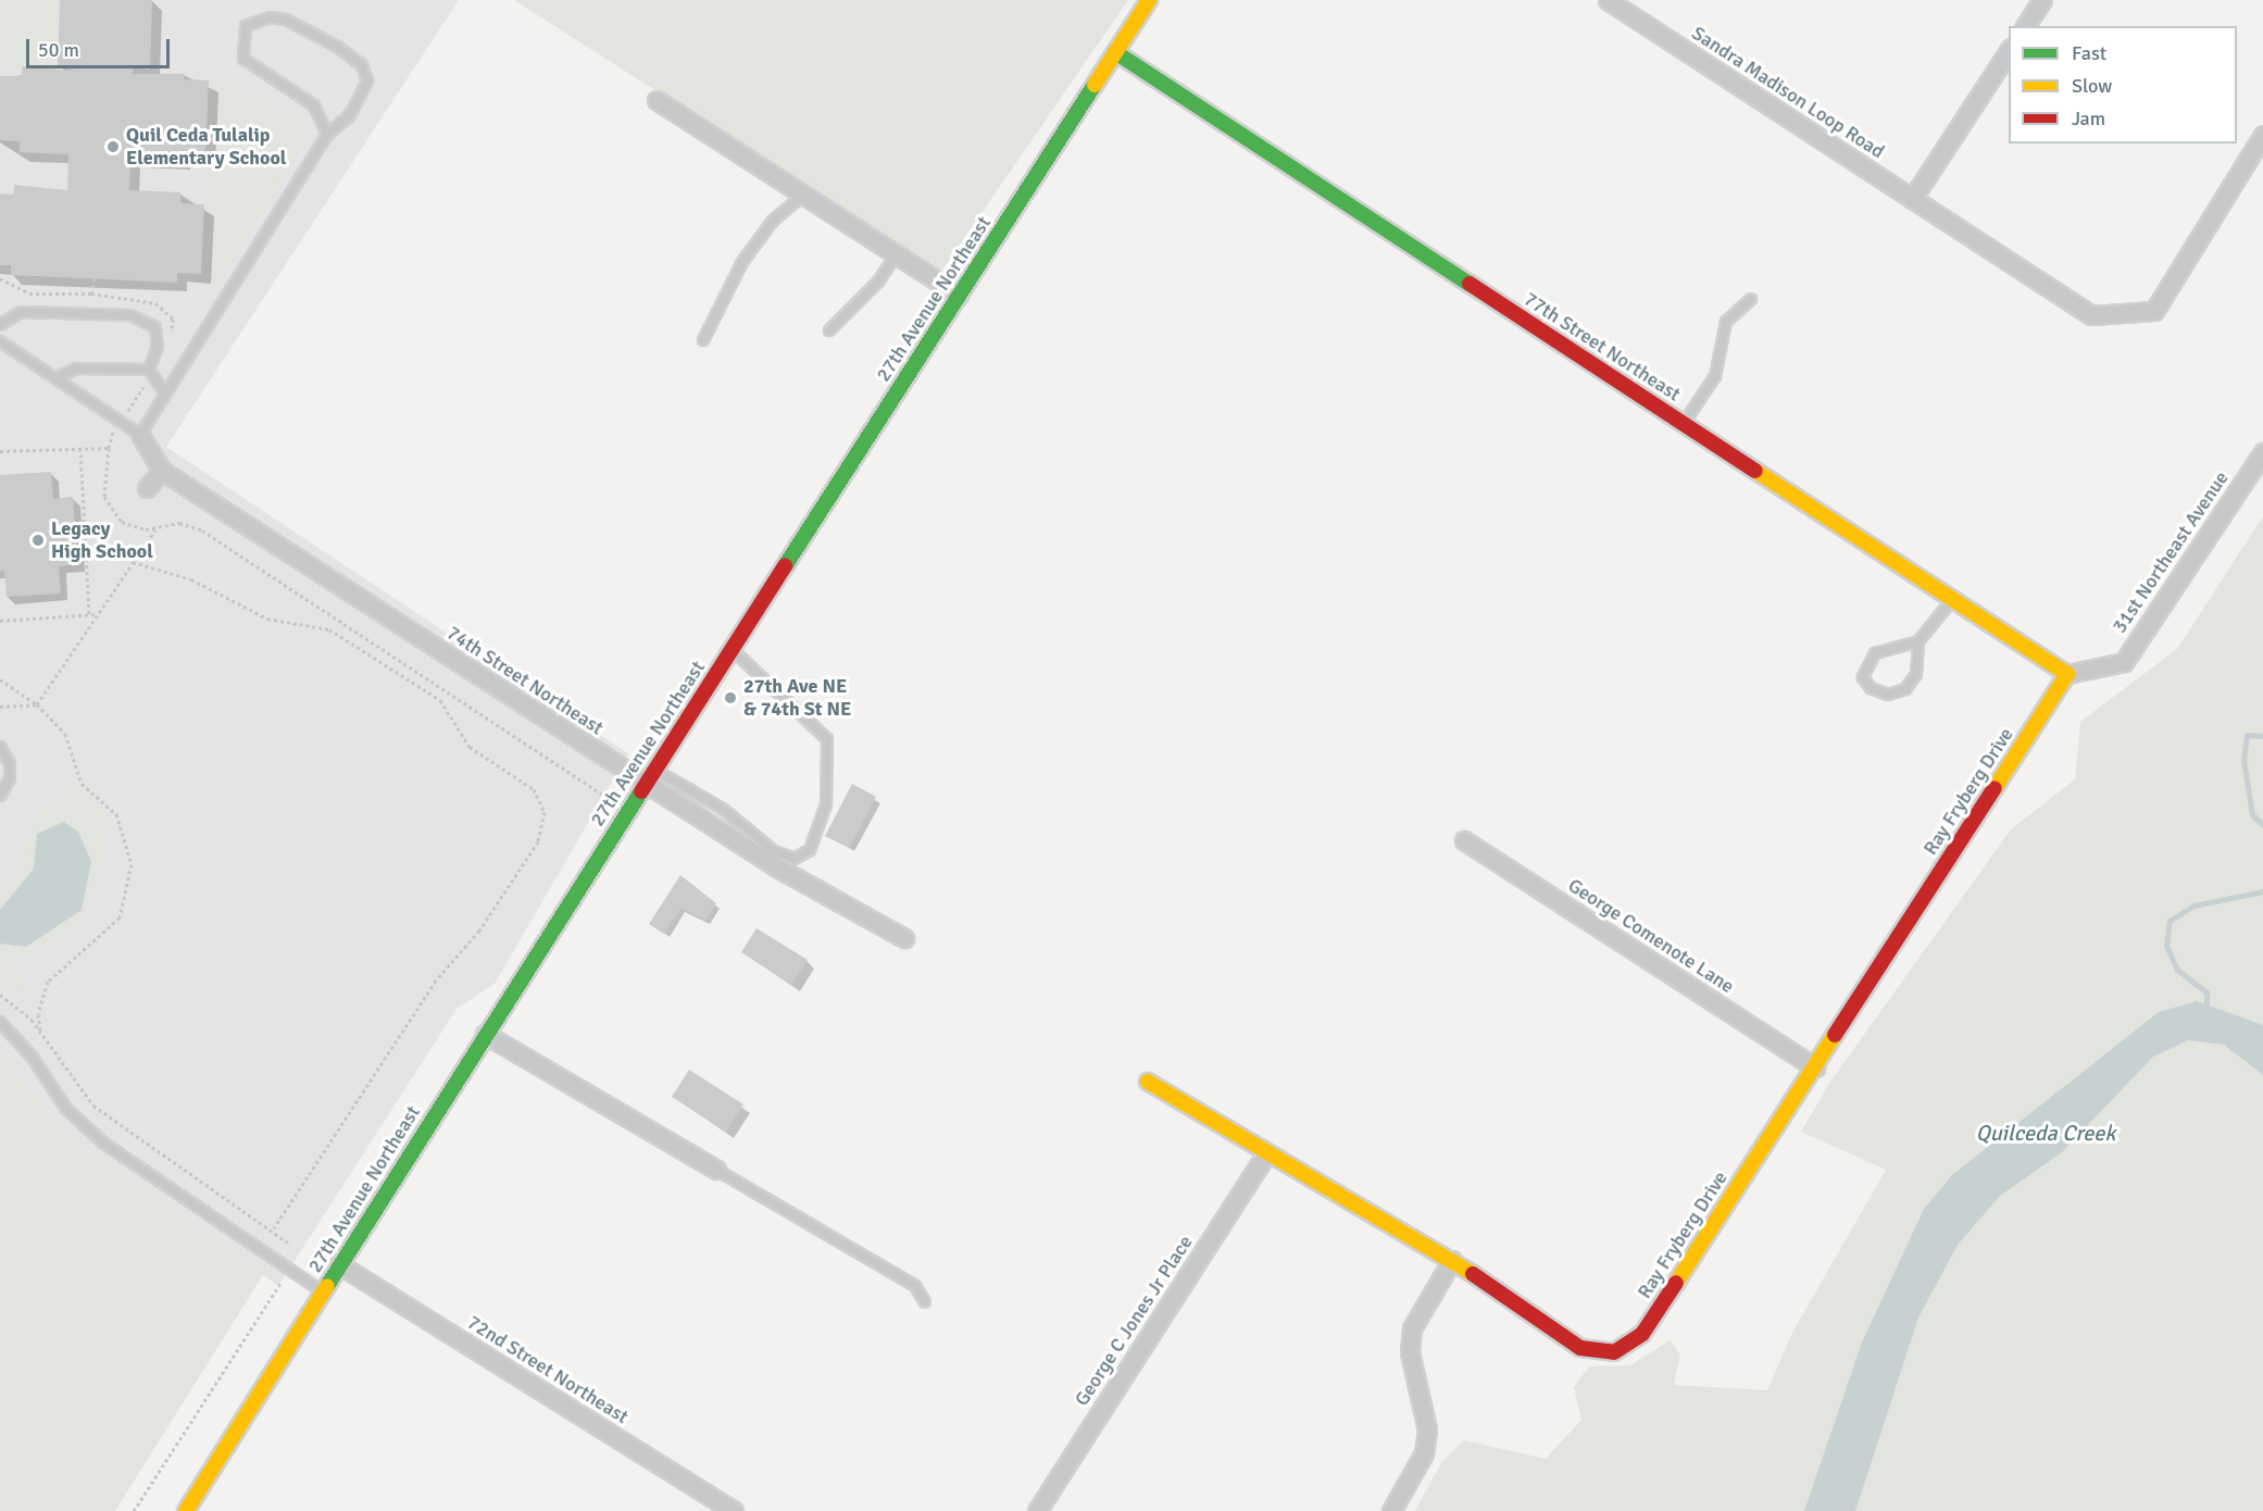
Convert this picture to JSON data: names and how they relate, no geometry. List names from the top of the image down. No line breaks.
{"streets":{"street":["Sandra Madison Loop Road","27th Avenue Northeast","77th Street Northeast","31st Northeast Avenue","74th Street Northeast","Ray Fryberg Drive","George Comenote Lane","George C Jones Jr Place","72nd Street Northeast"]},"crossings":[["27th Avenue Northeast","77th Street Northeast"],["27th Avenue Northeast","74th Street Northeast"],["27th Avenue Northeast","72nd Street Northeast"],["77th Street Northeast","31st Northeast Avenue"],["77th Street Northeast","Ray Fryberg Drive"],["31st Northeast Avenue","Ray Fryberg Drive"],["Ray Fryberg Drive","George Comenote Lane"],["Ray Fryberg Drive","George C Jones Jr Place"]],"water":["Quilceda Creek"],"places":["Quil Ceda Tulalip Elementary School","Legacy High School","27th Ave NE & 74th St NE"],"legend":["Fast","Slow","Jam"],"scale_bar":"50 m"}
